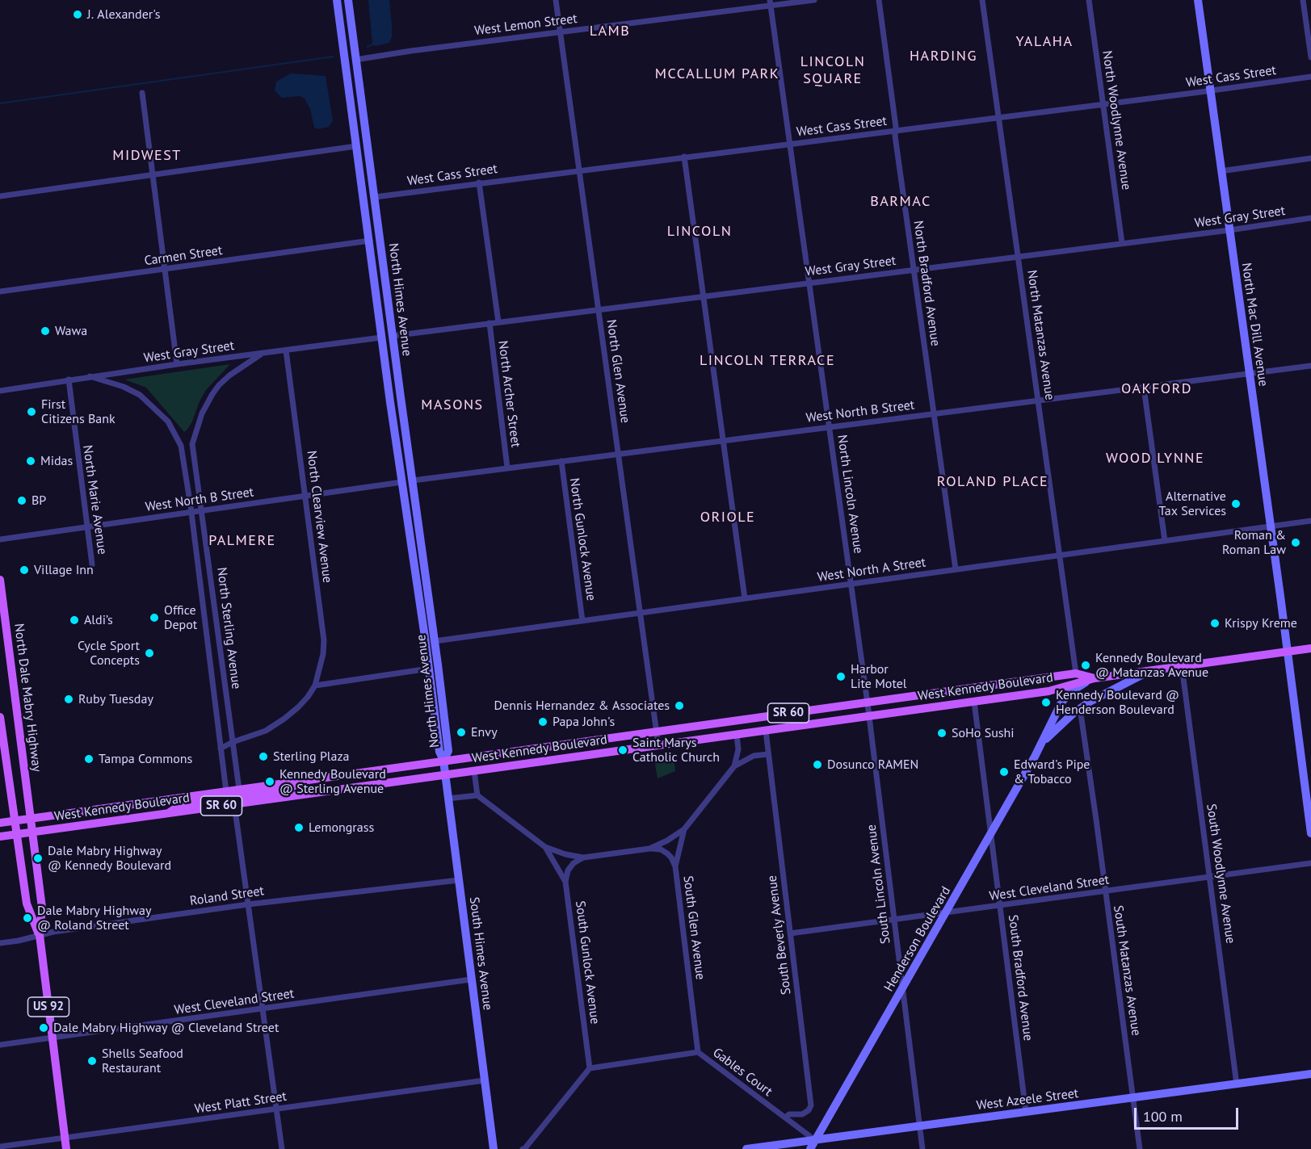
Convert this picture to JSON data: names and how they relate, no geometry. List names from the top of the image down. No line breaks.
{"streets":{"main road":["West Kennedy Boulevard","North Dale Mabry Highway","SR 60","US 92"],"street":["West Lemon Street","West Cass Street","North Woodlynne Avenue","West Gray Street","Carmen Street","North Bradford Avenue","North Himes Avenue","North Mac Dill Avenue","North Matanzas Avenue","North Glen Avenue","North Archer Street","West North B Street","North Lincoln Avenue","North Marie Avenue","North Clearview Avenue","North Gunlock Avenue","West North A Street","North Sterling Avenue","South Woodlynne Avenue","South Lincoln Avenue","West Cleveland Street","Roland Street","South Glen Avenue","South Beverly Avenue","Henderson Boulevard","South Himes Avenue","South Gunlock Avenue","South Matanzas Avenue","South Bradford Avenue","Gables Court","West Azeele Street","West Platt Street"]},"crossings":[["West Lemon Street","North Himes Avenue"],["West Lemon Street","North Glen Avenue"],["West Lemon Street","North Lincoln Avenue"],["West Cass Street","North Woodlynne Avenue"],["West Cass Street","North Bradford Avenue"],["West Cass Street","North Himes Avenue"],["West Cass Street","North Mac Dill Avenue"],["West Cass Street","North Matanzas Avenue"],["West Cass Street","North Glen Avenue"],["West Cass Street","North Archer Street"],["West Cass Street","North Lincoln Avenue"],["North Woodlynne Avenue","West Gray Street"],["West Gray Street","North Bradford Avenue"],["West Gray Street","North Himes Avenue"],["West Gray Street","North Mac Dill Avenue"],["West Gray Street","North Matanzas Avenue"],["West Gray Street","North Glen Avenue"],["West Gray Street","North Archer Street"],["West Gray Street","North Lincoln Avenue"],["West Gray Street","North Marie Avenue"],["West Gray Street","North Clearview Avenue"],["West Gray Street","North Sterling Avenue"],["Carmen Street","North Himes Avenue"],["North Bradford Avenue","West North B Street"],["North Bradford Avenue","West North A Street"],["North Himes Avenue","West North B Street"],["North Himes Avenue","West North A Street"],["North Himes Avenue","West Kennedy Boulevard"],["North Himes Avenue","South Himes Avenue"],["North Mac Dill Avenue","West North B Street"],["North Mac Dill Avenue","West North A Street"],["North Mac Dill Avenue","West Kennedy Boulevard"],["North Matanzas Avenue","West North B Street"],["North Matanzas Avenue","West North A Street"],["North Matanzas Avenue","West Kennedy Boulevard"],["North Matanzas Avenue","SR 60"],["North Glen Avenue","West North B Street"],["North Glen Avenue","West North A Street"],["North Glen Avenue","West Kennedy Boulevard"],["North Archer Street","West North B Street"],["West North B Street","North Lincoln Avenue"],["West North B Street","North Marie Avenue"],["West North B Street","North Clearview Avenue"],["West North B Street","North Gunlock Avenue"],["West North B Street","North Sterling Avenue"],["North Lincoln Avenue","West North A Street"],["North Lincoln Avenue","West Kennedy Boulevard"],["North Lincoln Avenue","South Lincoln Avenue"],["North Gunlock Avenue","West North A Street"],["North Sterling Avenue","West Kennedy Boulevard"],["West Kennedy Boulevard","North Dale Mabry Highway"],["West Kennedy Boulevard","SR 60"],["West Kennedy Boulevard","South Woodlynne Avenue"],["West Kennedy Boulevard","South Lincoln Avenue"],["West Kennedy Boulevard","South Beverly Avenue"],["West Kennedy Boulevard","Henderson Boulevard"],["West Kennedy Boulevard","South Himes Avenue"],["West Kennedy Boulevard","South Bradford Avenue"],["West Kennedy Boulevard","US 92"],["North Dale Mabry Highway","US 92"],["SR 60","Henderson Boulevard"],["South Woodlynne Avenue","West Cleveland Street"],["South Woodlynne Avenue","West Azeele Street"],["South Lincoln Avenue","West Cleveland Street"],["South Lincoln Avenue","Henderson Boulevard"],["South Lincoln Avenue","West Azeele Street"],["West Cleveland Street","South Beverly Avenue"],["West Cleveland Street","Henderson Boulevard"],["West Cleveland Street","South Himes Avenue"],["West Cleveland Street","South Matanzas Avenue"],["West Cleveland Street","South Bradford Avenue"],["West Cleveland Street","US 92"],["Roland Street","South Himes Avenue"],["Roland Street","US 92"],["South Glen Avenue","South Beverly Avenue"],["South Glen Avenue","Gables Court"],["South Beverly Avenue","Gables Court"],["Henderson Boulevard","South Matanzas Avenue"],["Henderson Boulevard","South Bradford Avenue"],["Henderson Boulevard","Gables Court"],["Henderson Boulevard","West Azeele Street"],["South Himes Avenue","West Platt Street"],["South Gunlock Avenue","Gables Court"],["South Matanzas Avenue","West Azeele Street"],["South Bradford Avenue","West Azeele Street"],["US 92","West Platt Street"],["Gables Court","West Azeele Street"]],"districts":["LAMB","YALAHA","HARDING","LINCOLN SQUARE","MCCALLUM PARK","MIDWEST","BARMAC","LINCOLN","LINCOLN TERRACE","OAKFORD","MASONS","WOOD LYNNE","ROLAND PLACE","ORIOLE","PALMERE"],"places":["J. Alexander's","Wawa","First Citizens Bank","Midas","BP","Alternative Tax Services","Roman & Roman Law","Village Inn","Office Depot","Aldi’s","Krispy Kreme","Cycle Sport Concepts","Kennedy Boulevard @ Matanzas Avenue","Harbor Lite Motel","Ruby Tuesday","Kennedy Boulevard @ Henderson Boulevard","Dennis Hernandez & Associates","Papa John's","Envy","SoHo Sushi","Saint Marys Catholic Church","Sterling Plaza","Tampa Commons","Dosunco RAMEN","Edward's Pipe & Tobacco","Kennedy Boulevard @ Sterling Avenue","Lemongrass","Dale Mabry Highway @ Kennedy Boulevard","Dale Mabry Highway @ Roland Street","Dale Mabry Highway @ Cleveland Street","Shells Seafood Restaurant"],"scale_bar":"100 m"}
